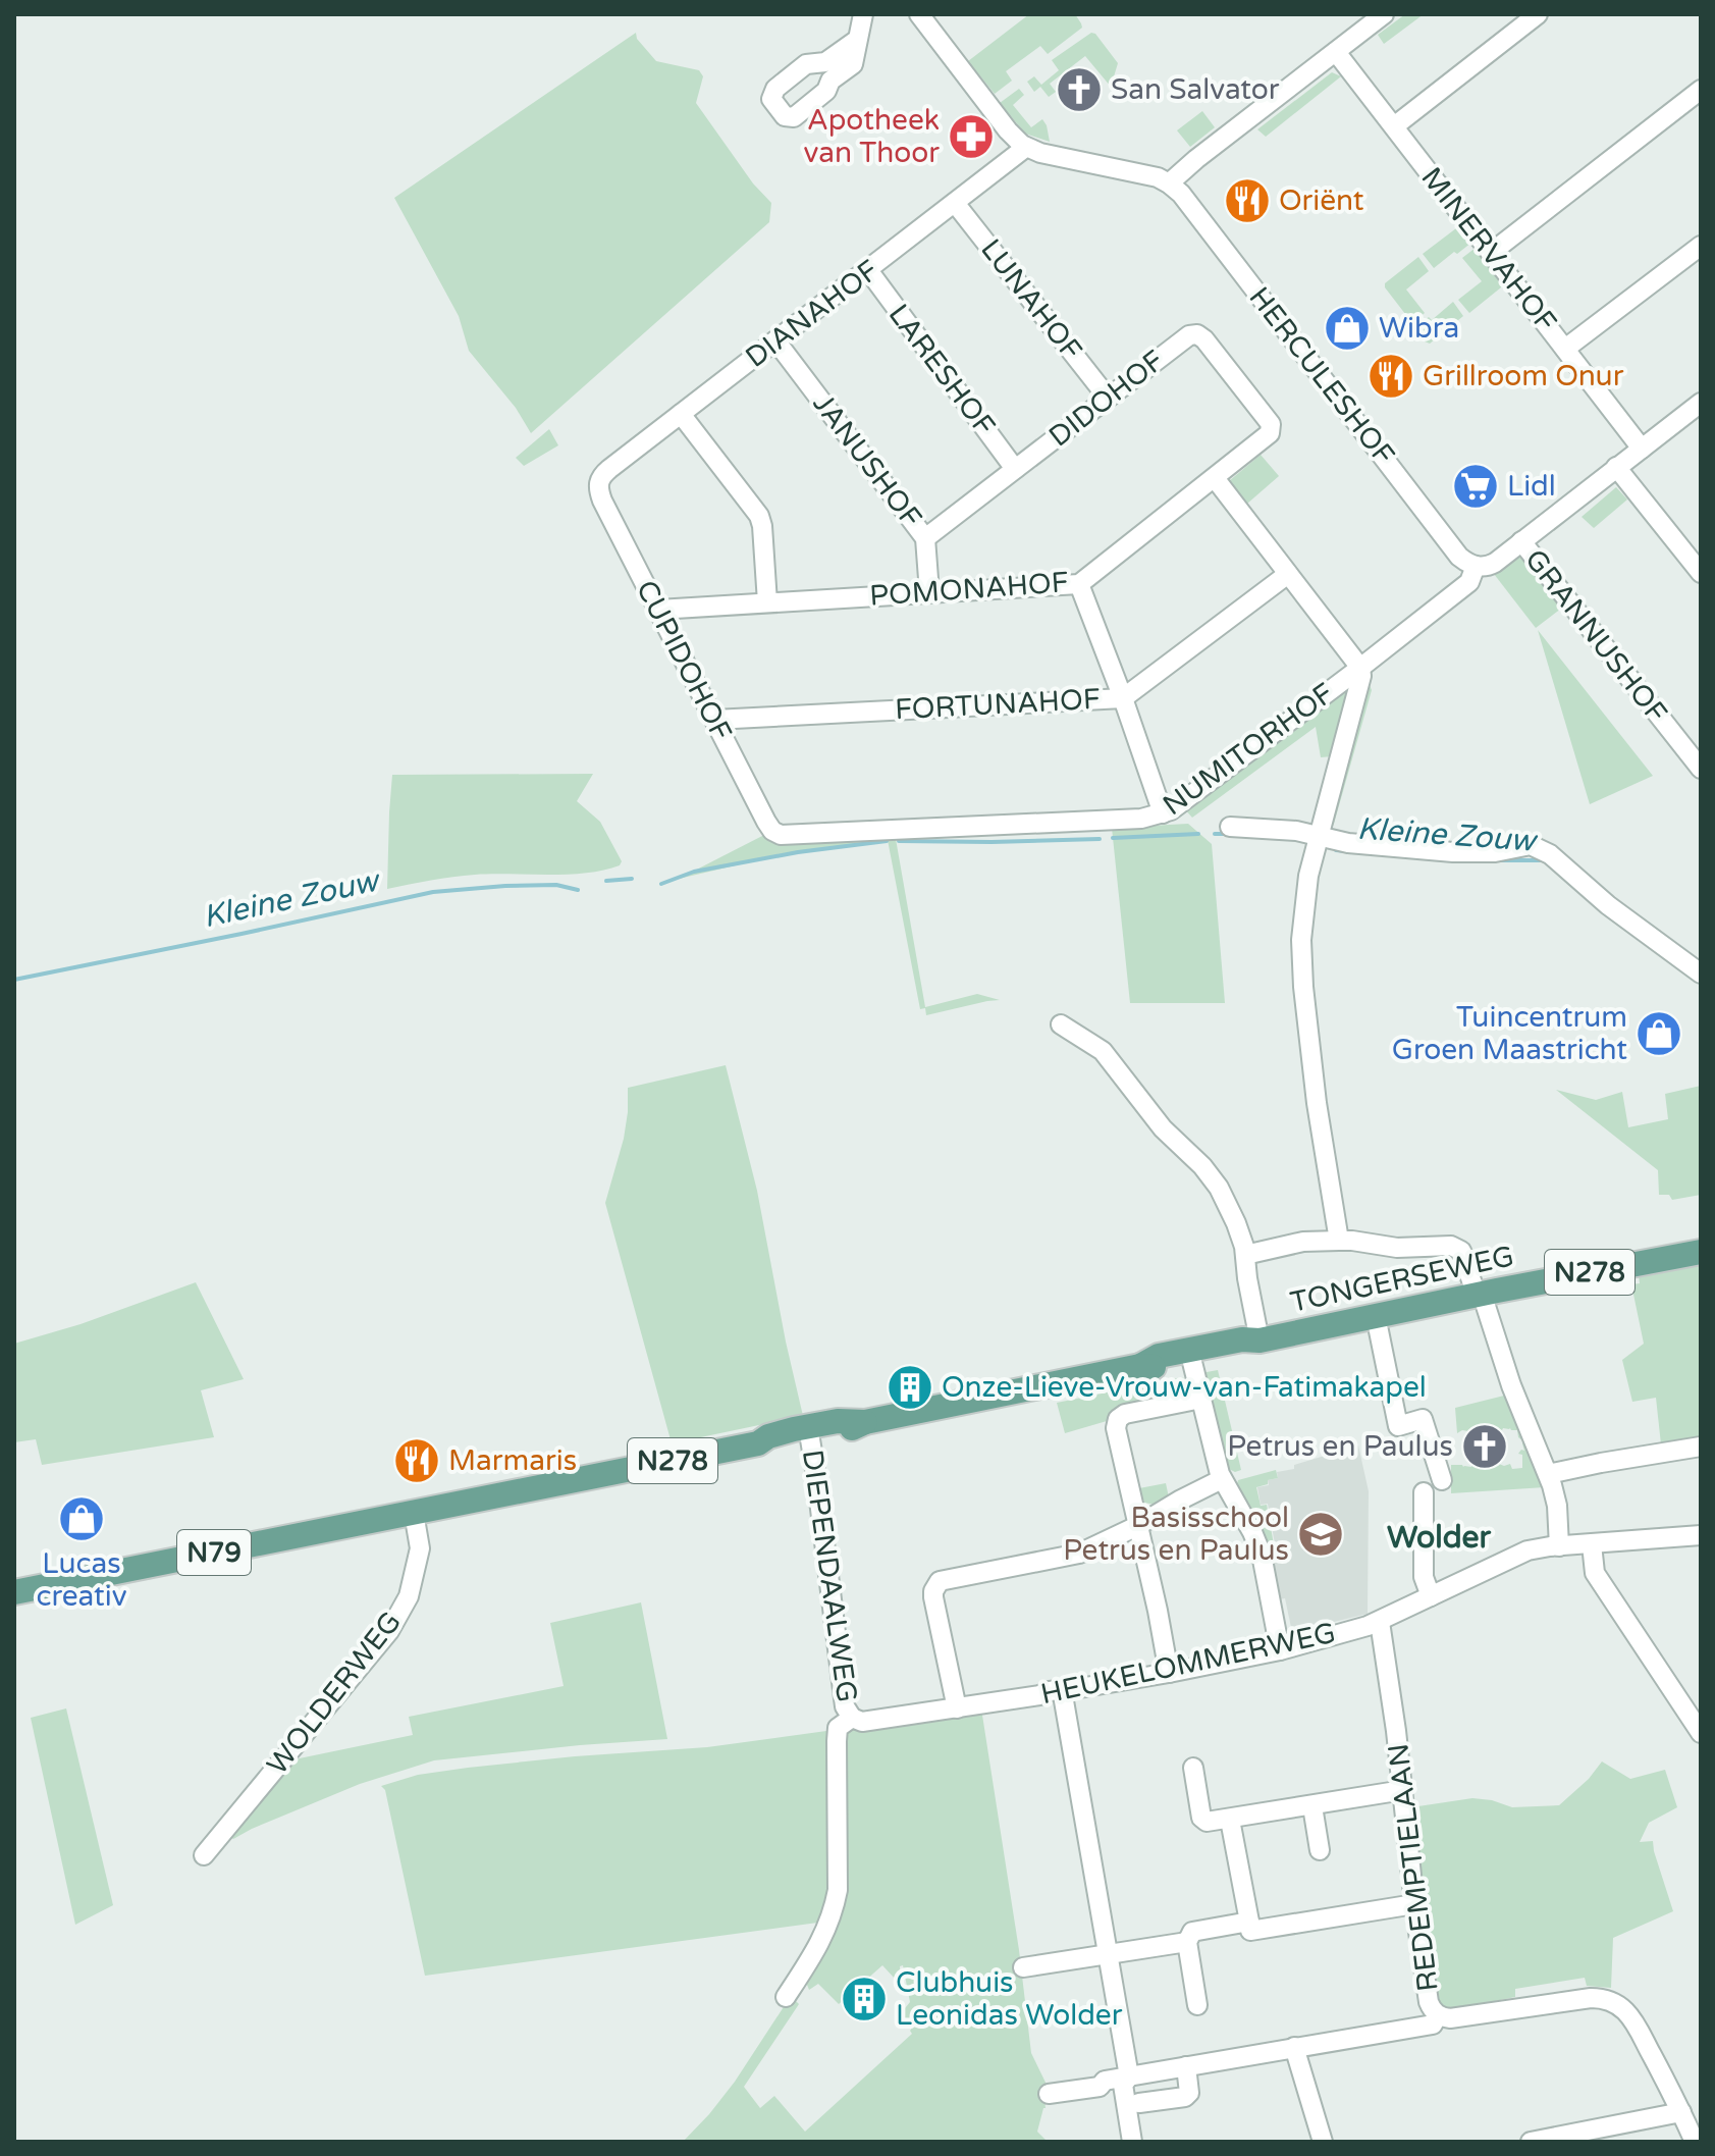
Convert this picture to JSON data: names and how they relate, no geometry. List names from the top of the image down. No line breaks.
{"streets":{"main road":["N278","TONGERSEWEG","N79"],"street":["MINERVAHOF","LUNAHOF","DIANAHOF","LARESHOF","HERCULESHOF","DIDOHOF","JANUSHOF","POMONAHOF","GRANNUSHOF","CUPIDOHOF","FORTUNAHOF","NUMITORHOF","DIEPENDAALWEG","HEUKELOMMERWEG","WOLDERWEG","REDEMPTIELAAN"]},"crossings":[["LUNAHOF","DIANAHOF"],["LUNAHOF","DIDOHOF"],["DIANAHOF","LARESHOF"],["DIANAHOF","JANUSHOF"],["DIANAHOF","CUPIDOHOF"],["LARESHOF","DIDOHOF"],["HERCULESHOF","NUMITORHOF"],["DIDOHOF","JANUSHOF"],["DIDOHOF","POMONAHOF"],["JANUSHOF","POMONAHOF"],["POMONAHOF","CUPIDOHOF"],["CUPIDOHOF","FORTUNAHOF"],["CUPIDOHOF","NUMITORHOF"],["N278","TONGERSEWEG"],["N278","N79"],["N278","DIEPENDAALWEG"],["TONGERSEWEG","DIEPENDAALWEG"],["N79","WOLDERWEG"],["DIEPENDAALWEG","HEUKELOMMERWEG"],["HEUKELOMMERWEG","REDEMPTIELAAN"]],"districts":["Wolder"],"water":["Kleine Zouw"],"places":{"church":["San Salvator","Petrus en Paulus"],"pharmacy":["Apotheek van Thoor"],"restaurant":["Oriënt","Grillroom Onur","Marmaris"],"shop":["Wibra","Tuincentrum Groen Maastricht","Lucas creativ"],"supermarket":["Lidl"],"building":["Onze-Lieve-Vrouw-van-Fatimakapel","Clubhuis Leonidas Wolder"],"school or university":["Basisschool Petrus en Paulus"]}}
